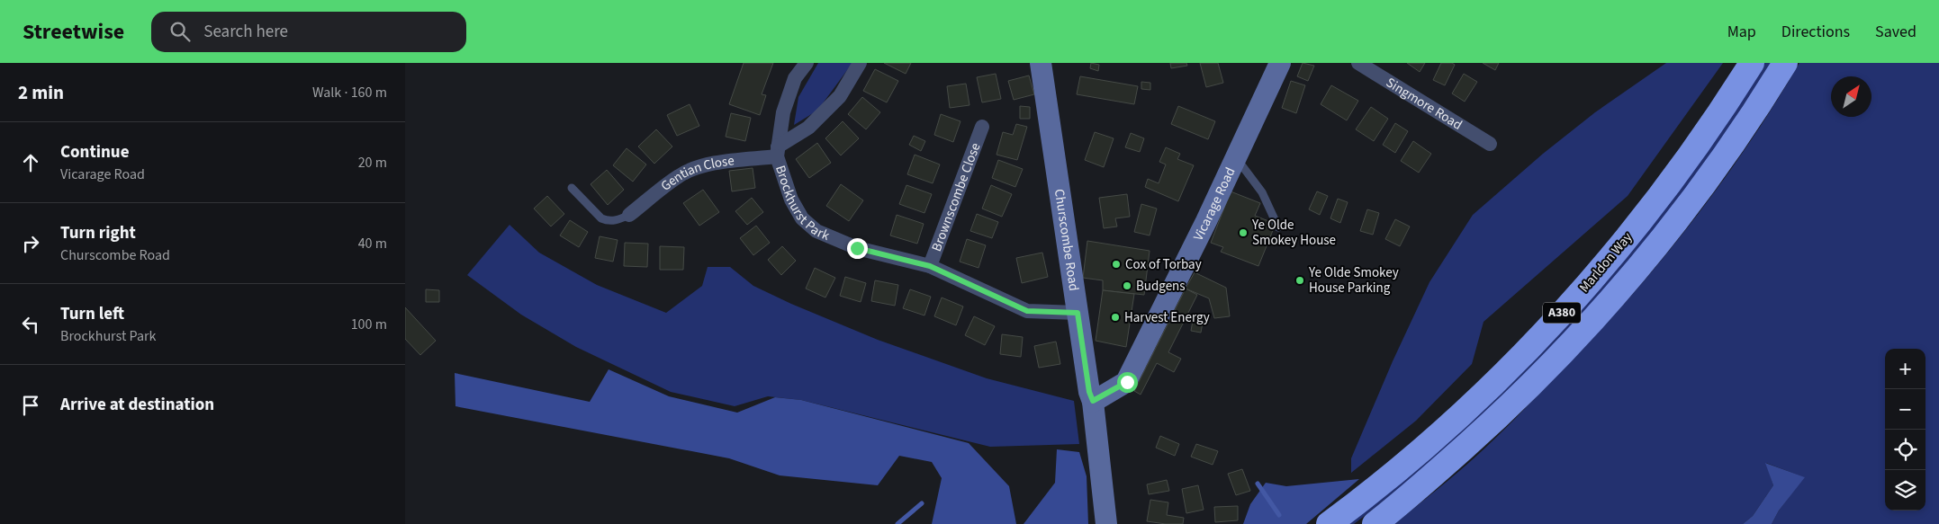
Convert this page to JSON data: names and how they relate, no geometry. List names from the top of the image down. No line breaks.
{"streets":{"highway":["Marldon Way","A380"],"street":["Singmore Road","Gentian Close","Brownscombe Close","Brockhurst Park","Vicarage Road","Churscombe Road"]},"crossings":[["Gentian Close","Brockhurst Park"],["Brownscombe Close","Brockhurst Park"],["Brockhurst Park","Churscombe Road"],["Vicarage Road","Churscombe Road"]],"places":["Ye Olde Smokey House","Cox of Torbay","Ye Olde Smokey House Parking","Budgens","Harvest Energy"],"north":"top right","page":{"header":"Streetwise","search":"Search here","nav":["Map","Directions","Saved"],"heading":["2 min","Walk · 160 m"],"list":[["Continue","Vicarage Road","20 m"],["Turn right","Churscombe Road","40 m"],["Turn left","Brockhurst Park","100 m"],"Arrive at destination"],"map_buttons":["+","−"]}}
